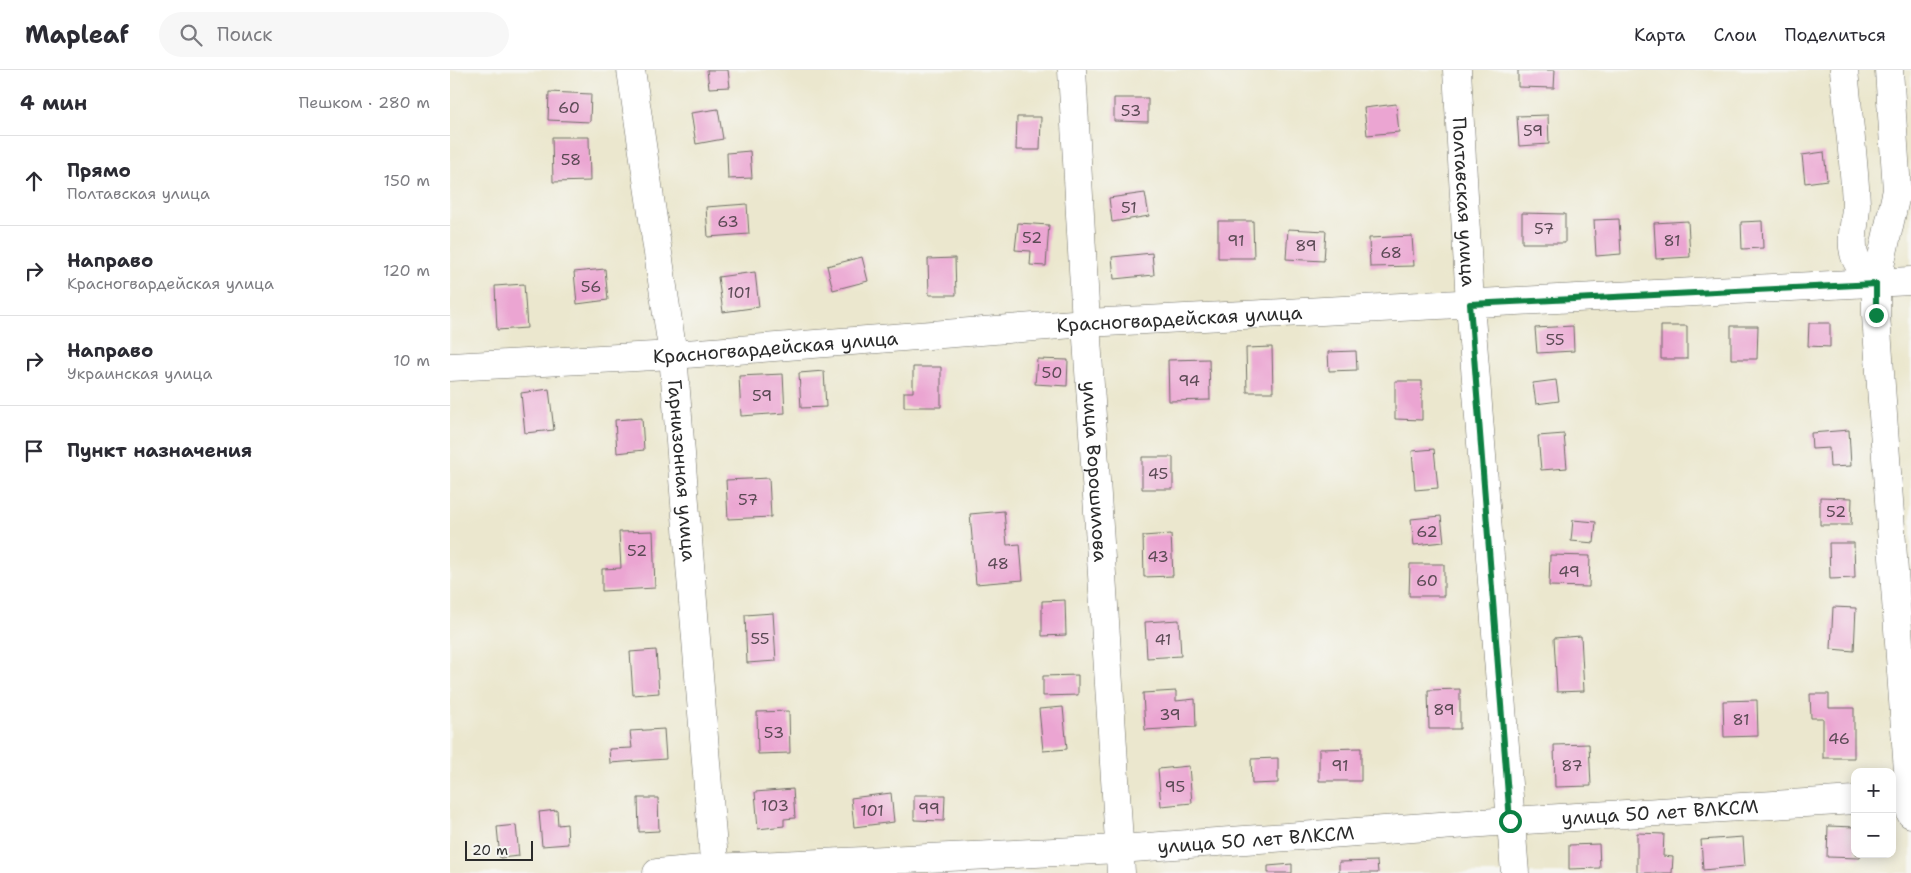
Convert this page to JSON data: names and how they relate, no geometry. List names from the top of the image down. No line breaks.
{"streets":{"street":["Полтавская улица","Красногвардейская улица","Гарнизонная улица","улица Ворошилова","улица 50 лет ВЛКСМ"]},"crossings":[["Полтавская улица","Красногвардейская улица"],["Полтавская улица","улица 50 лет ВЛКСМ"],["Красногвардейская улица","Гарнизонная улица"],["Красногвардейская улица","улица Ворошилова"],["Гарнизонная улица","улица 50 лет ВЛКСМ"],["улица Ворошилова","улица 50 лет ВЛКСМ"]],"house_numbers":["60","53","59","58","51","63","57","52","91","81","89","68","56","101","55","50","94","59","45","57","52","62","52","43","48","49","60","55","41","89","39","81","53","46","91","87","95","103","99","101"],"scale_bar":"20 m","page":{"header":"Mapleaf","search":"Поиск","nav":["Карта","Слои","Поделиться"],"heading":["4 мин","Пешком · 280 m"],"list":[["Прямо","Полтавская улица","150 m"],["Направо","Красногвардейская улица","120 m"],["Направо","Украинская улица","10 m"],"Пункт назначения"],"map_buttons":["+","−"],"scale":"20 m"}}
